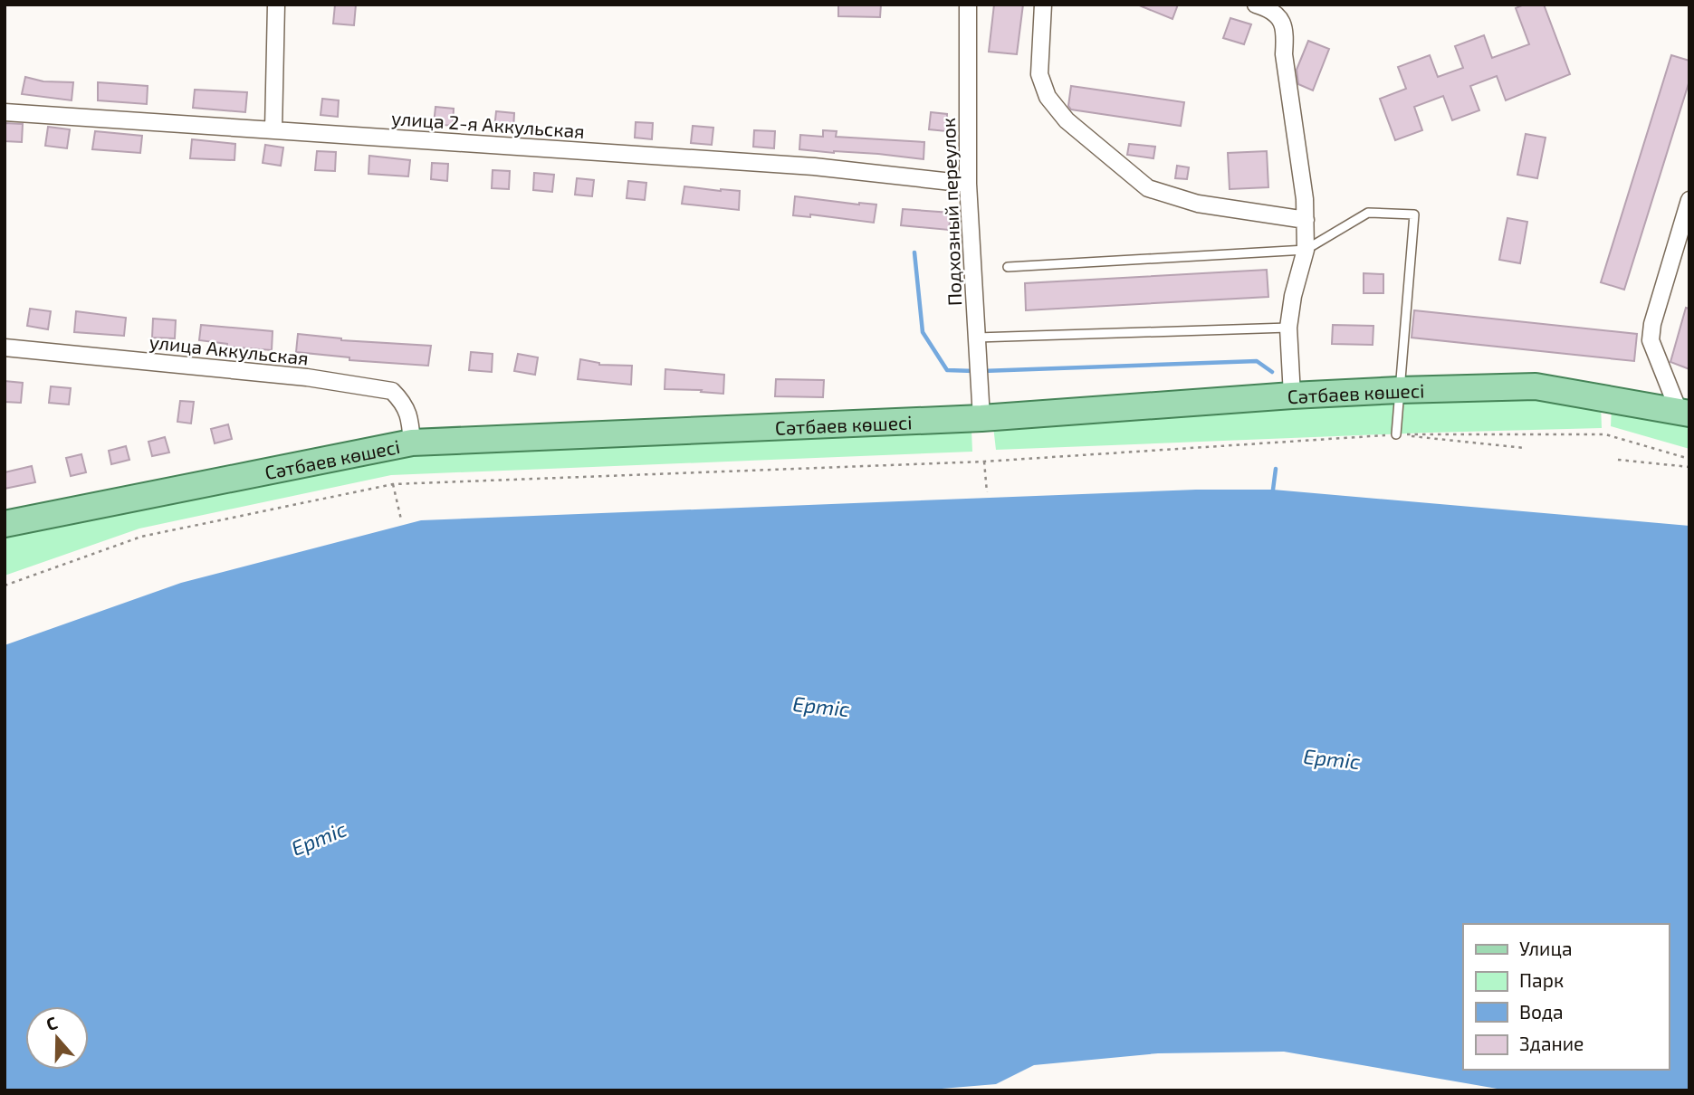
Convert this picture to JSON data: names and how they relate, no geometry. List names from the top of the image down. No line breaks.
{"streets":{"main road":["Сәтбаев көшесі"],"street":["улица 2-я Аккульская","Подхозный переулок","улица Аккульская"]},"crossings":[["улица 2-я Аккульская","Подхозный переулок"],["Подхозный переулок","Сәтбаев көшесі"],["улица Аккульская","Сәтбаев көшесі"]],"water":["Ертіс"],"legend":["Улица","Парк","Вода","Здание"],"north":"top"}
